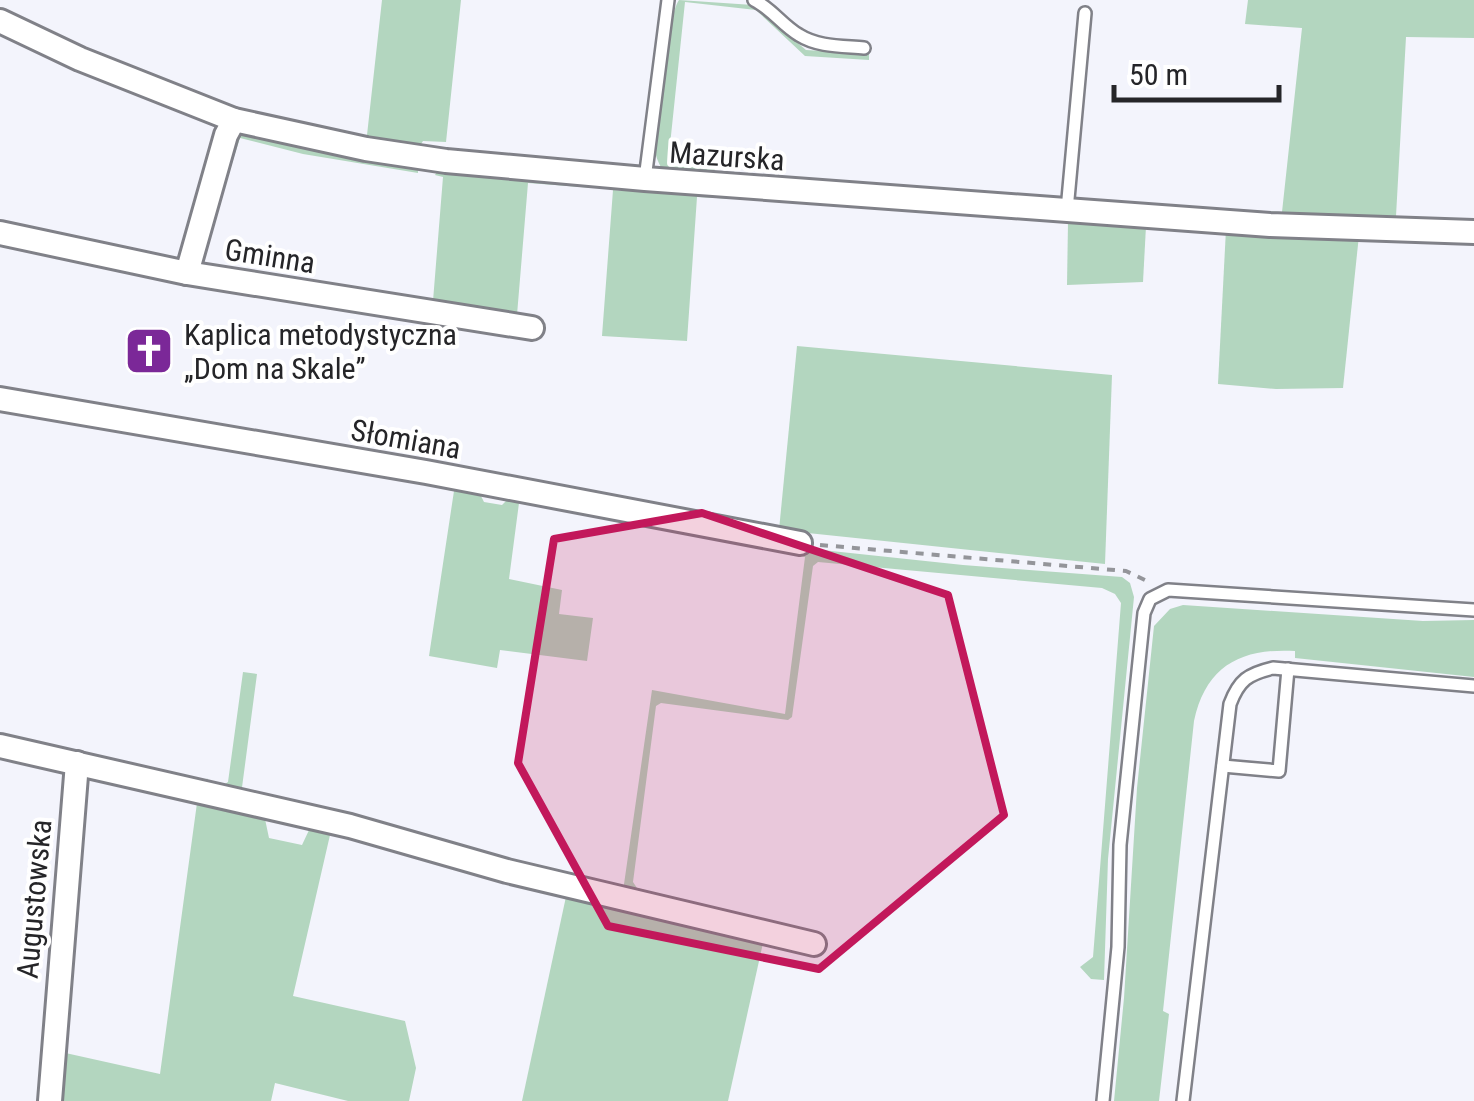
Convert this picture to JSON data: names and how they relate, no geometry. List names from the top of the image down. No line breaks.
{"streets":{"street":["Mazurska","Gminna","Słomiana","Augustowska"]},"places":{"church":["Kaplica metodystyczna „Dom na Skale”"]},"scale_bar":"50 m"}
